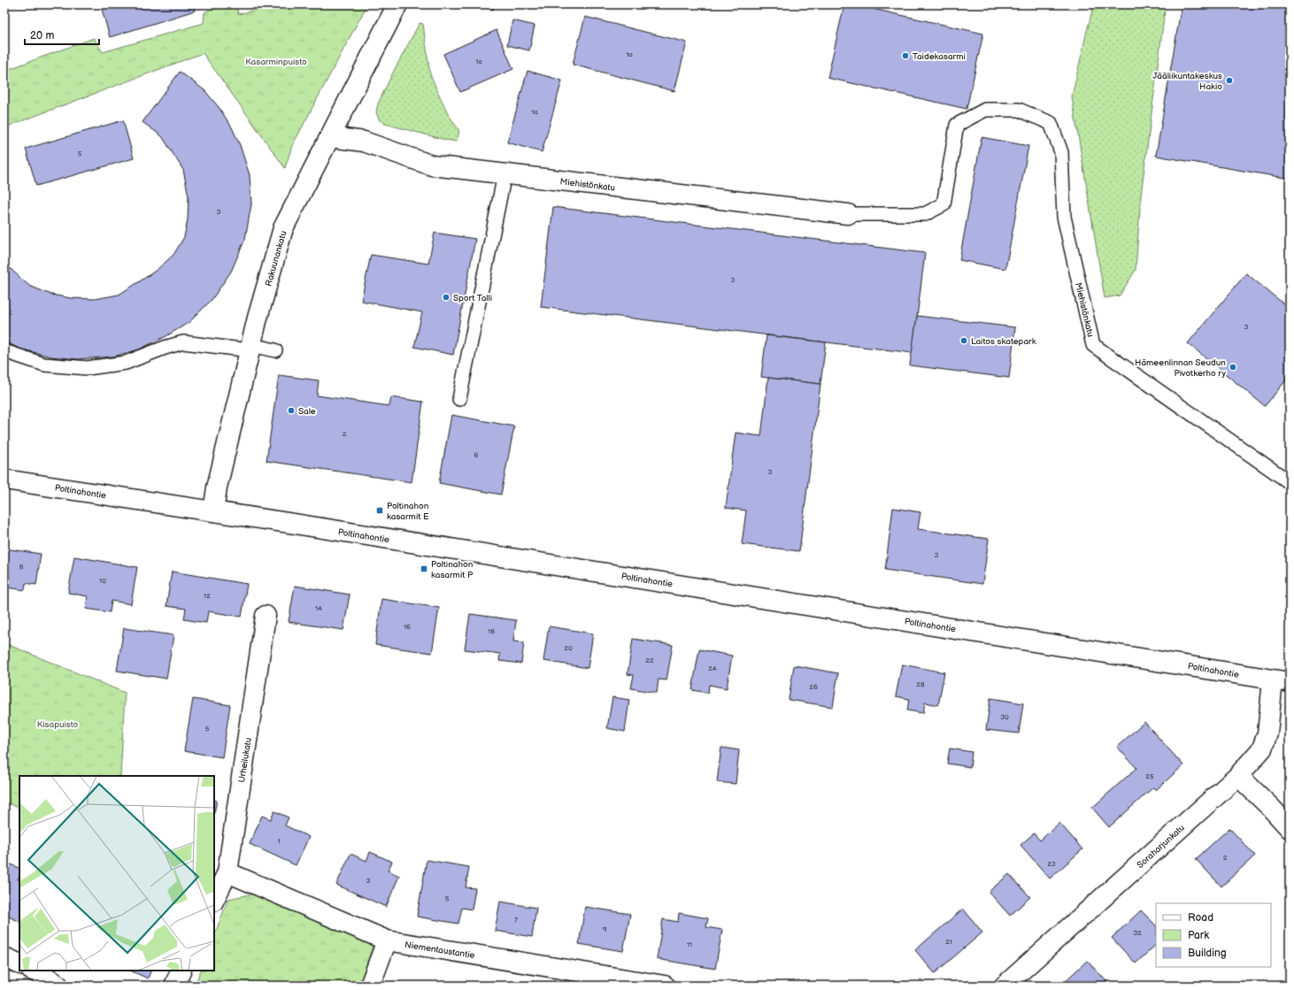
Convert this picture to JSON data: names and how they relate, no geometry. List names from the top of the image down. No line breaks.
{"streets":{"street":["Miehistönkatu","Rakuunankatu","Poltinahontie","Urheilukatu","Soraharjunkatu","Niementaustantie"]},"crossings":[["Miehistönkatu","Rakuunankatu"],["Rakuunankatu","Poltinahontie"],["Poltinahontie","Soraharjunkatu"],["Urheilukatu","Niementaustantie"]],"parks":["Kasarminpuisto","Kisapuisto"],"places":{"other":["Taidekasarmi","Jääliikuntakeskus Hakio","Sport Talli","Laitos skatepark","Hämeenlinnan Seudun Pivotkerho ry","Sale"],"transit":["Poltinahon kasarmit E","Poltinahon kasarmit P"]},"house_numbers":["1a","1a","1a","5","3","3","3","2","6","3","3","8","10","12","14","16","18","20","22","24","28","26","30","5","25","1","2","23","3","5","7","9","32","21","11"],"legend":["Road","Park","Building"],"scale_bar":"20 m"}
